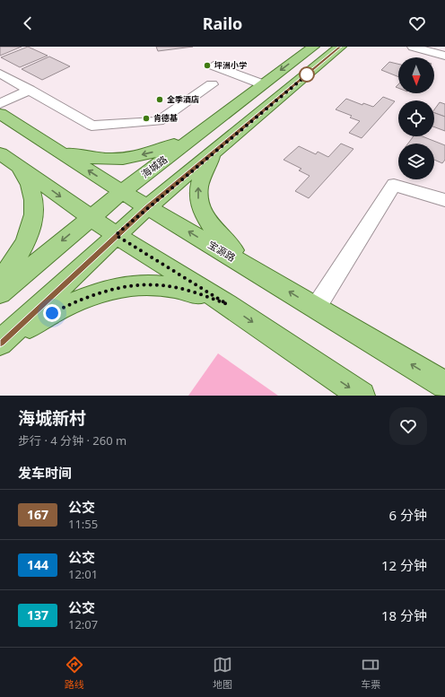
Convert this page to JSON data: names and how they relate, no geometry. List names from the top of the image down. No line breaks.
{"streets":{"main road":["海城路","宝源路"]},"crossings":[["海城路","宝源路"]],"places":["坪洲小学","全季酒店","肯德基"],"lines":["bus line 167"],"north":"bottom","page":{"header":"Railo","heading":[["海城新村","步行 · 4 分钟 · 260 m"],"发车时间"],"list":[{"mark":"167","name":"公交","note":"11:55","value":"6 分钟"},{"mark":"144","name":"公交","note":"12:01","value":"12 分钟"},{"mark":"137","name":"公交","note":"12:07","value":"18 分钟"}],"tabs":["路线","地图","车票"]}}
